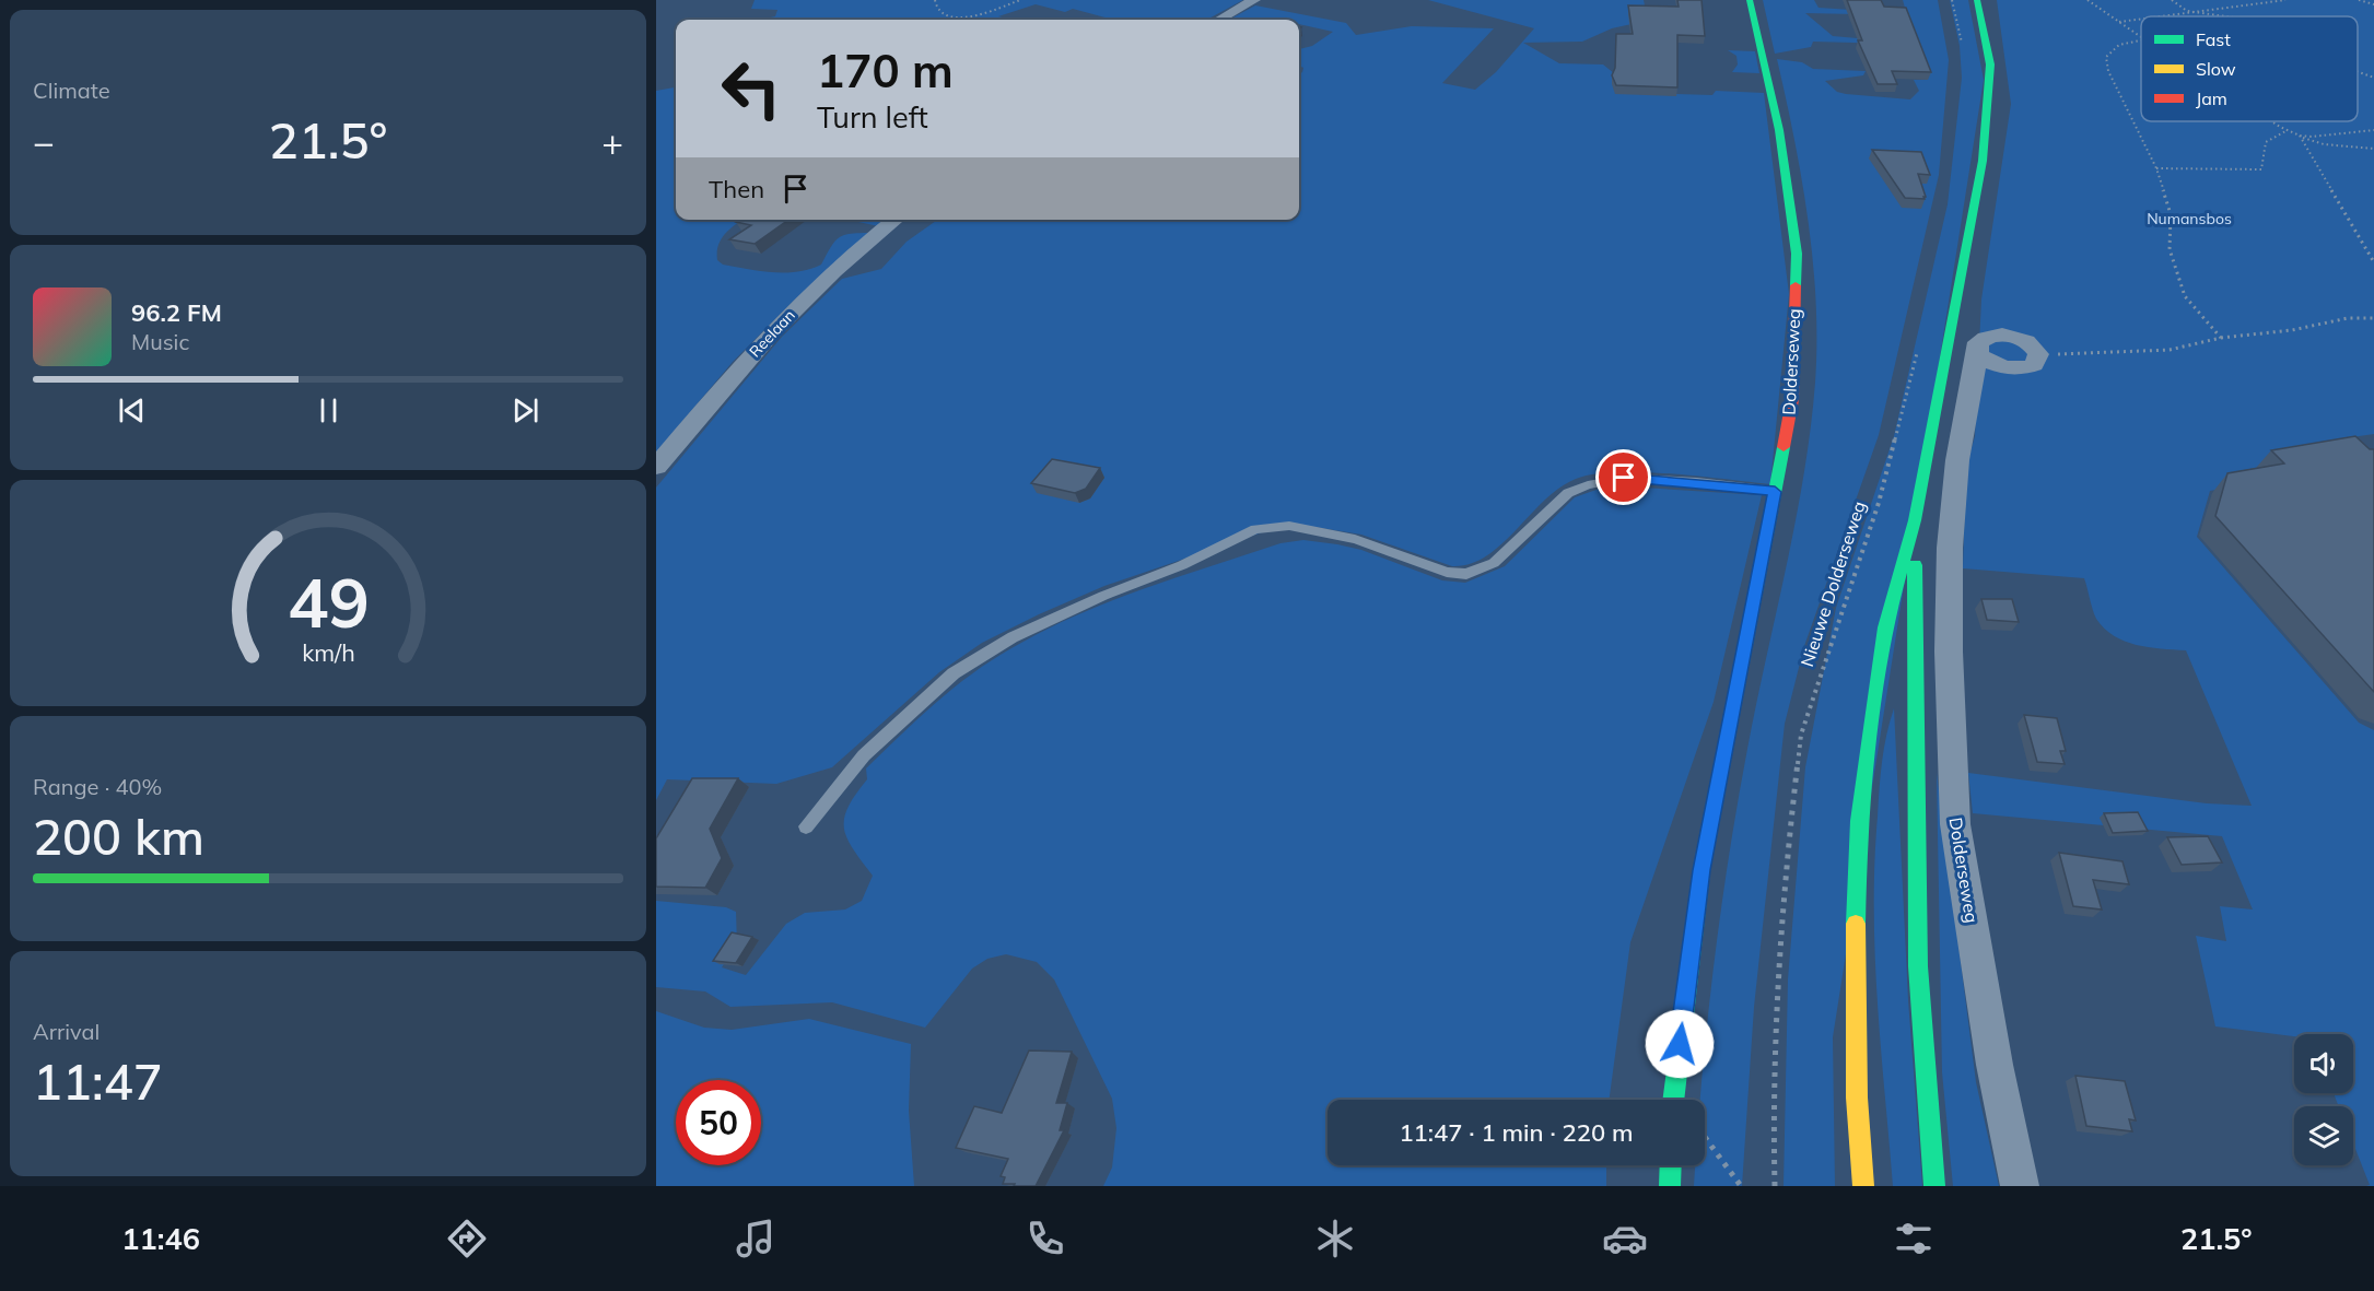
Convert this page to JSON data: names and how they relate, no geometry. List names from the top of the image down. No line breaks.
{"streets":{"main road":["Dolderseweg"],"street":["Reelaan"],"path":["Nieuwe Dolderseweg"]},"parks":["Numansbos"],"legend":["Fast","Slow","Jam"],"page":{"tile":["Climate",["Range · 40%","200 km"],["Arrival","11:47"]],"turn":["170 m","Turn left"],"heat":["−","21.5°","+"],"then":"Then","song":["96.2 FM","Music"],"limit":"50","trip":"11:47 · 1 min · 220 m","tabs":["11:46","21.5°"],"gauge":["49","km/h"]}}
